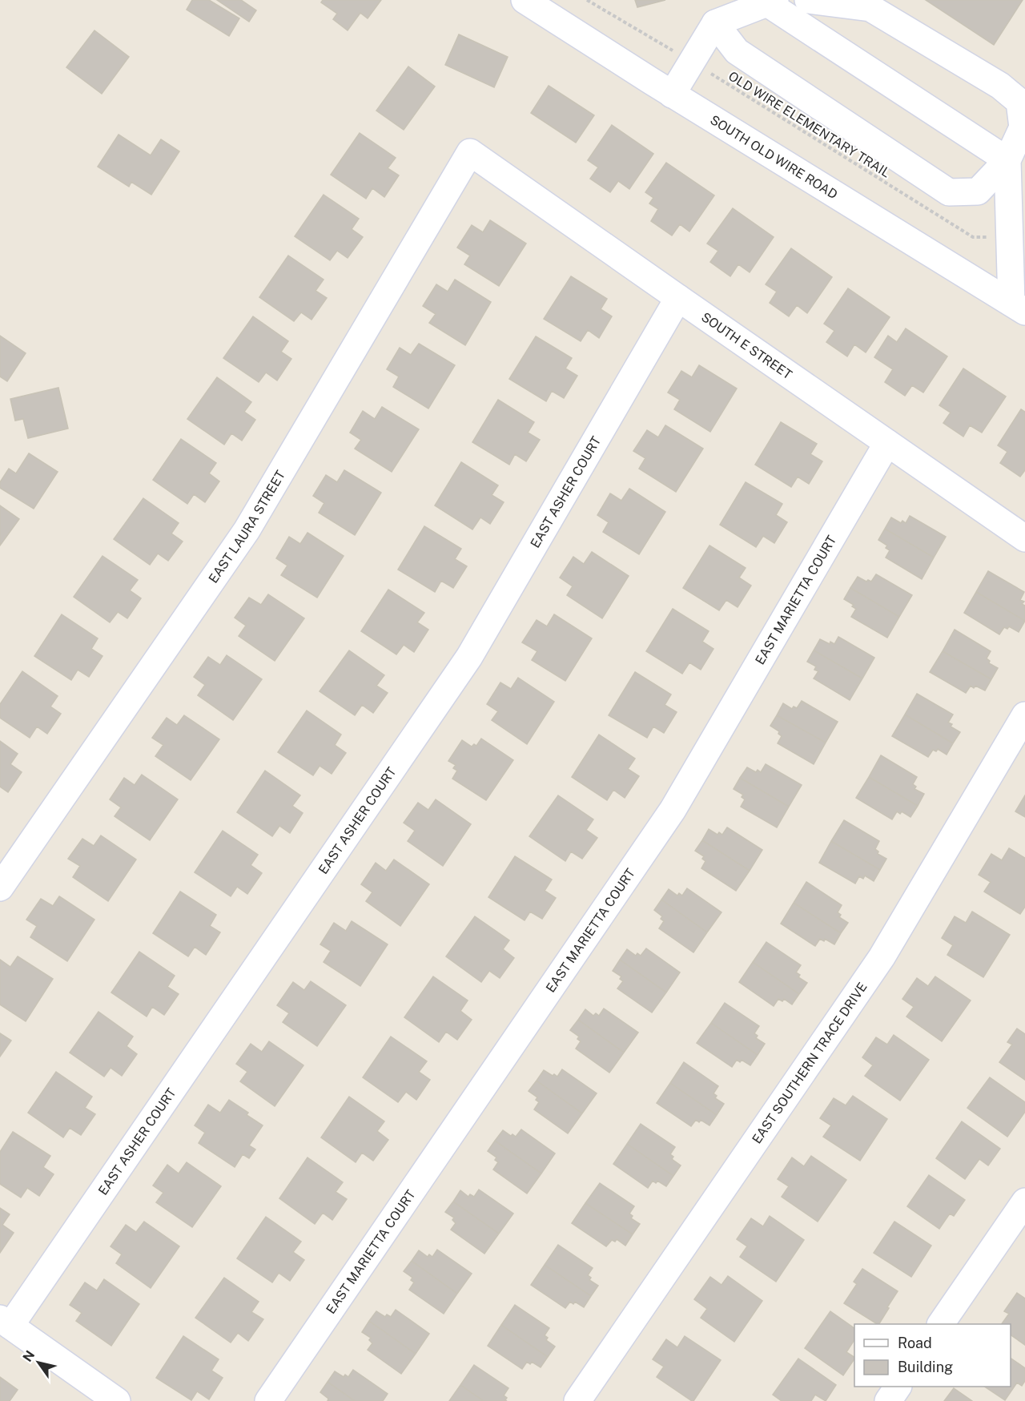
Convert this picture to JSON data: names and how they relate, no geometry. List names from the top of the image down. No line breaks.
{"streets":{"street":["SOUTH OLD WIRE ROAD","SOUTH E STREET","EAST ASHER COURT","EAST LAURA STREET","EAST MARIETTA COURT","EAST SOUTHERN TRACE DRIVE"],"path":["OLD WIRE ELEMENTARY TRAIL"]},"crossings":[["SOUTH E STREET","EAST ASHER COURT"],["SOUTH E STREET","EAST LAURA STREET"],["SOUTH E STREET","EAST MARIETTA COURT"]],"legend":["Road","Building"],"north":"top left"}
